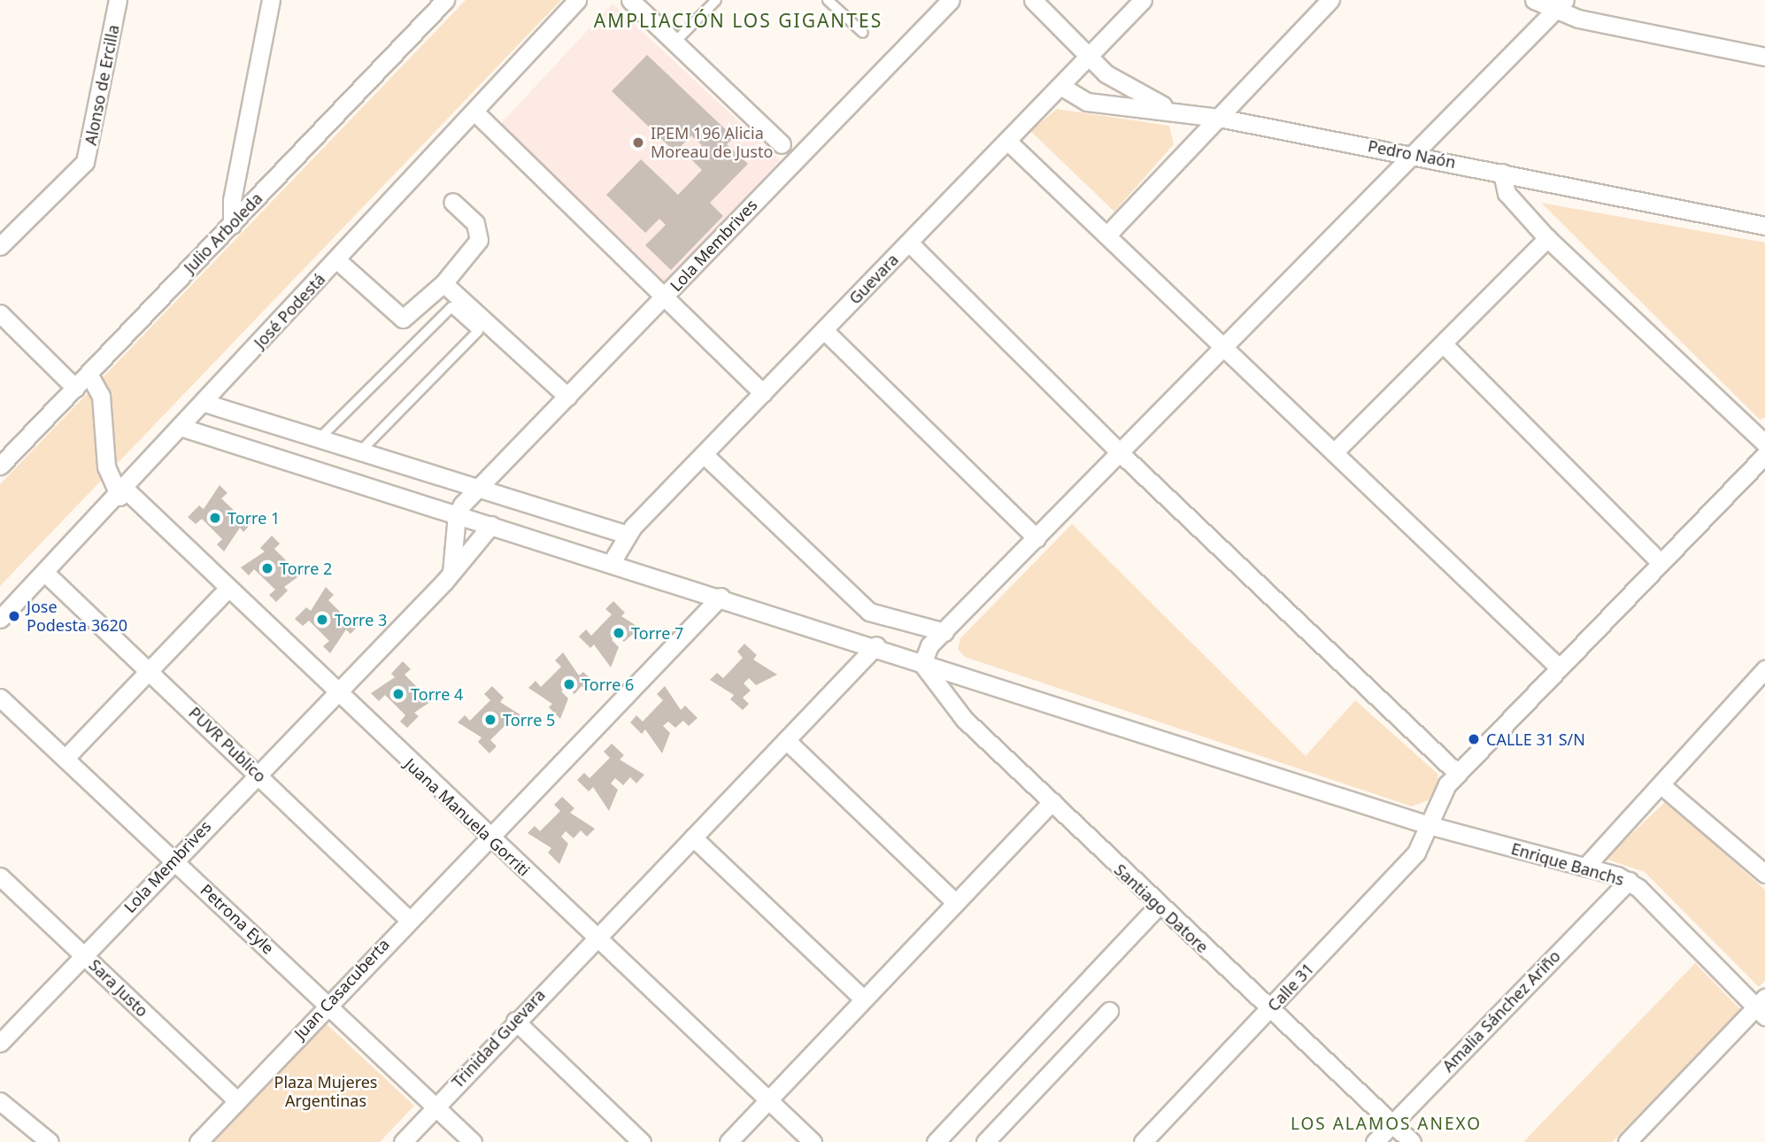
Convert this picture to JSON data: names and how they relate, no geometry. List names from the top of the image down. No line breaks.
{"streets":{"street":["Alonso de Ercilla","Pedro Naón","Julio Arboleda","Lola Membrives","Guevara","José Podestá","PUVR Publico","Juana Manuela Gorriti","Enrique Banchs","Santiago Datore","Petrona Eyle","Calle 31","Sara Justo","Juan Casacuberta","Amalia Sánchez Ariño","Trinidad Guevara"]},"crossings":[["Pedro Naón","Guevara"],["Lola Membrives","PUVR Publico"],["Lola Membrives","Juana Manuela Gorriti"],["Lola Membrives","Enrique Banchs"],["Lola Membrives","Petrona Eyle"],["Lola Membrives","Sara Justo"],["Guevara","Enrique Banchs"],["José Podestá","PUVR Publico"],["José Podestá","Juana Manuela Gorriti"],["José Podestá","Enrique Banchs"],["PUVR Publico","Juan Casacuberta"],["Juana Manuela Gorriti","Juan Casacuberta"],["Juana Manuela Gorriti","Trinidad Guevara"],["Enrique Banchs","Santiago Datore"],["Enrique Banchs","Calle 31"],["Enrique Banchs","Juan Casacuberta"],["Enrique Banchs","Amalia Sánchez Ariño"],["Enrique Banchs","Trinidad Guevara"],["Santiago Datore","Calle 31"],["Santiago Datore","Amalia Sánchez Ariño"],["Petrona Eyle","Juan Casacuberta"],["Petrona Eyle","Trinidad Guevara"],["Sara Justo","Juan Casacuberta"]],"districts":["AMPLIACIÓN LOS GIGANTES","LOS ALAMOS ANEXO"],"parks":["Plaza Mujeres Argentinas"],"places":["IPEM 196 Alicia Moreau de Justo","Torre 1","Torre 2","Jose Podesta 3620","Torre 3","Torre 7","Torre 6","Torre 4","Torre 5","CALLE 31 S/N"]}
